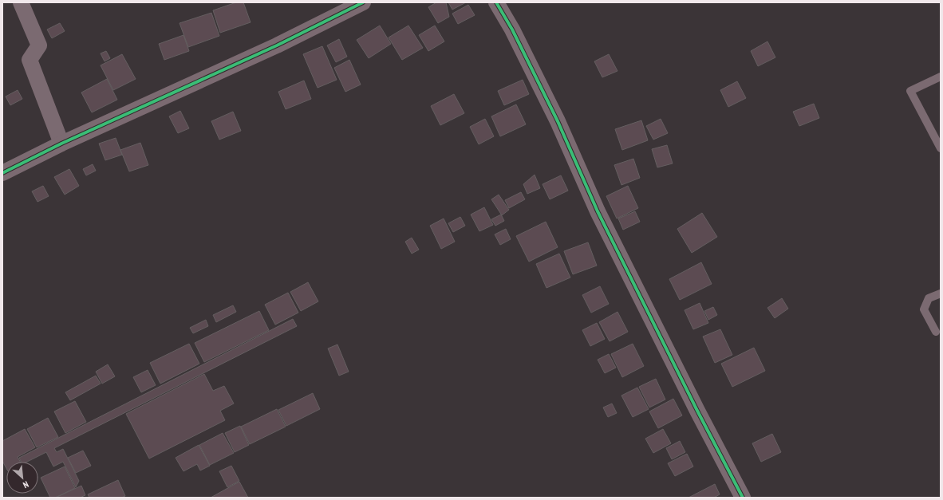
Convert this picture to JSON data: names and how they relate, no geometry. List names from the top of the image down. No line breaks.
{"north":"bottom right"}
